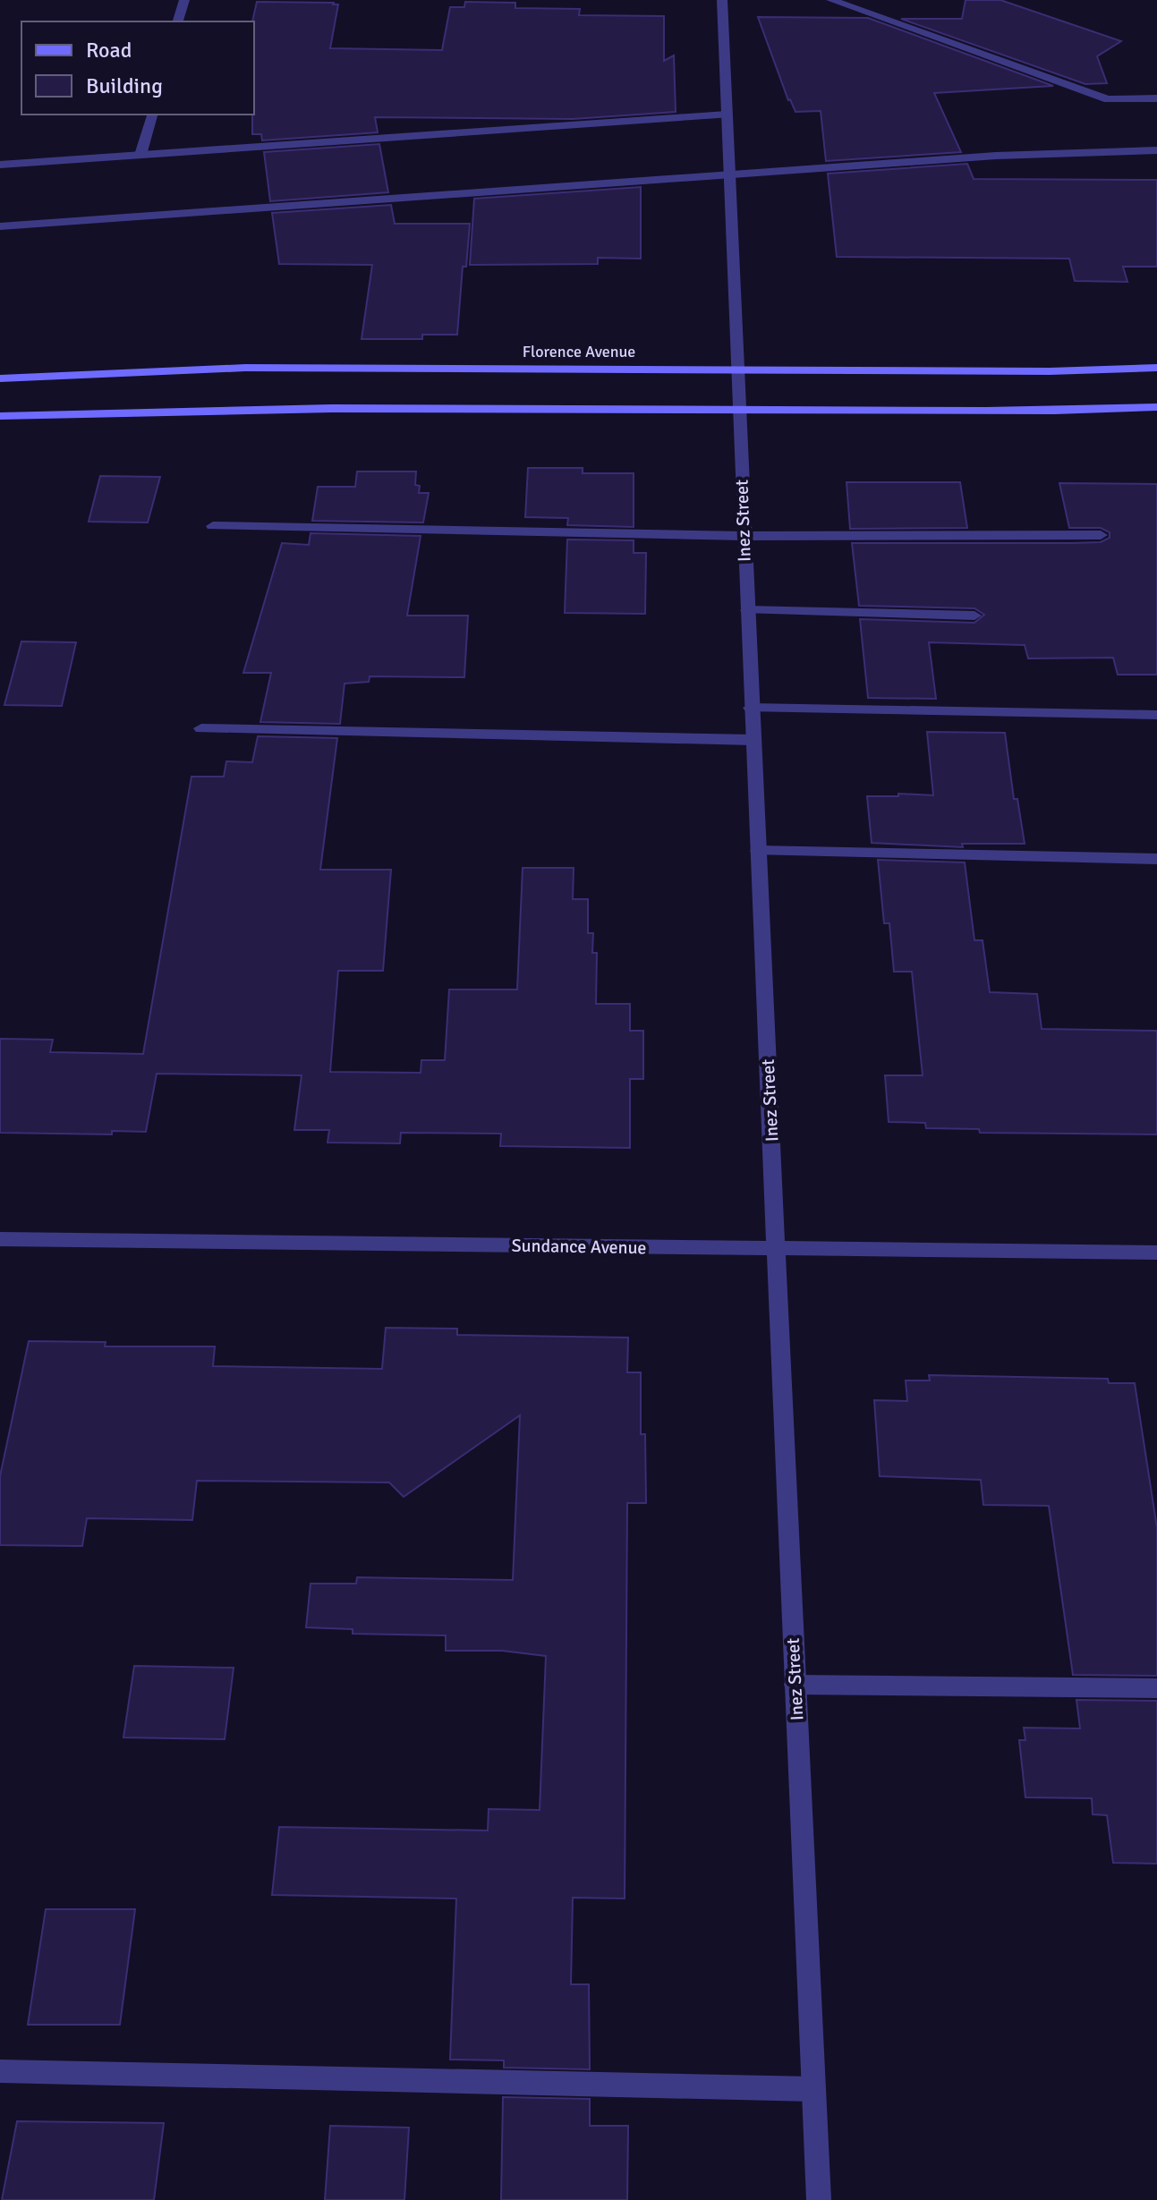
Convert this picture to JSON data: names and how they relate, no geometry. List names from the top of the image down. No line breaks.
{"streets":{"main road":["Florence Avenue"],"street":["Inez Street","Sundance Avenue"]},"crossings":[["Florence Avenue","Inez Street"],["Inez Street","Sundance Avenue"]],"legend":["Road","Building"]}
